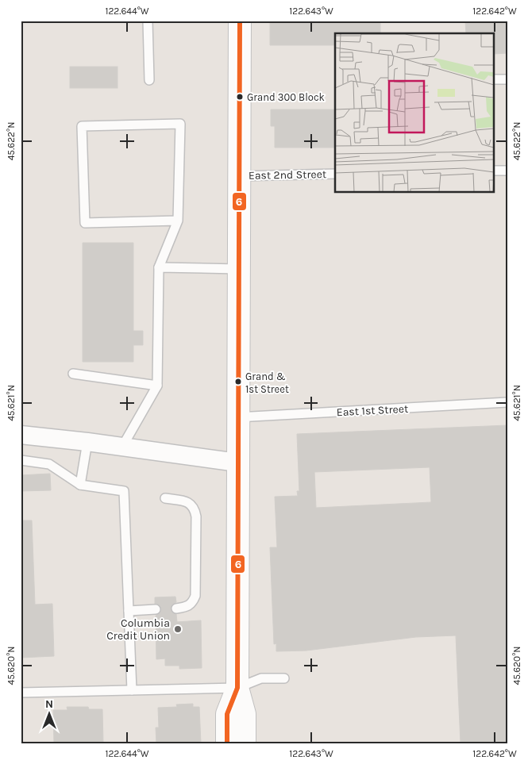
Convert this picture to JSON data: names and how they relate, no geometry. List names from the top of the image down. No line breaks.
{"streets":{"lane":["East 2nd Street","East 1st Street"]},"places":["Grand 300 Block","Grand & 1st Street","Columbia Credit Union"],"lines":["transit line 6"],"north":"top","coordinates":["122.644°W","122.643°W","122.642°W","45.622°N","45.621°N","45.620°N"]}
